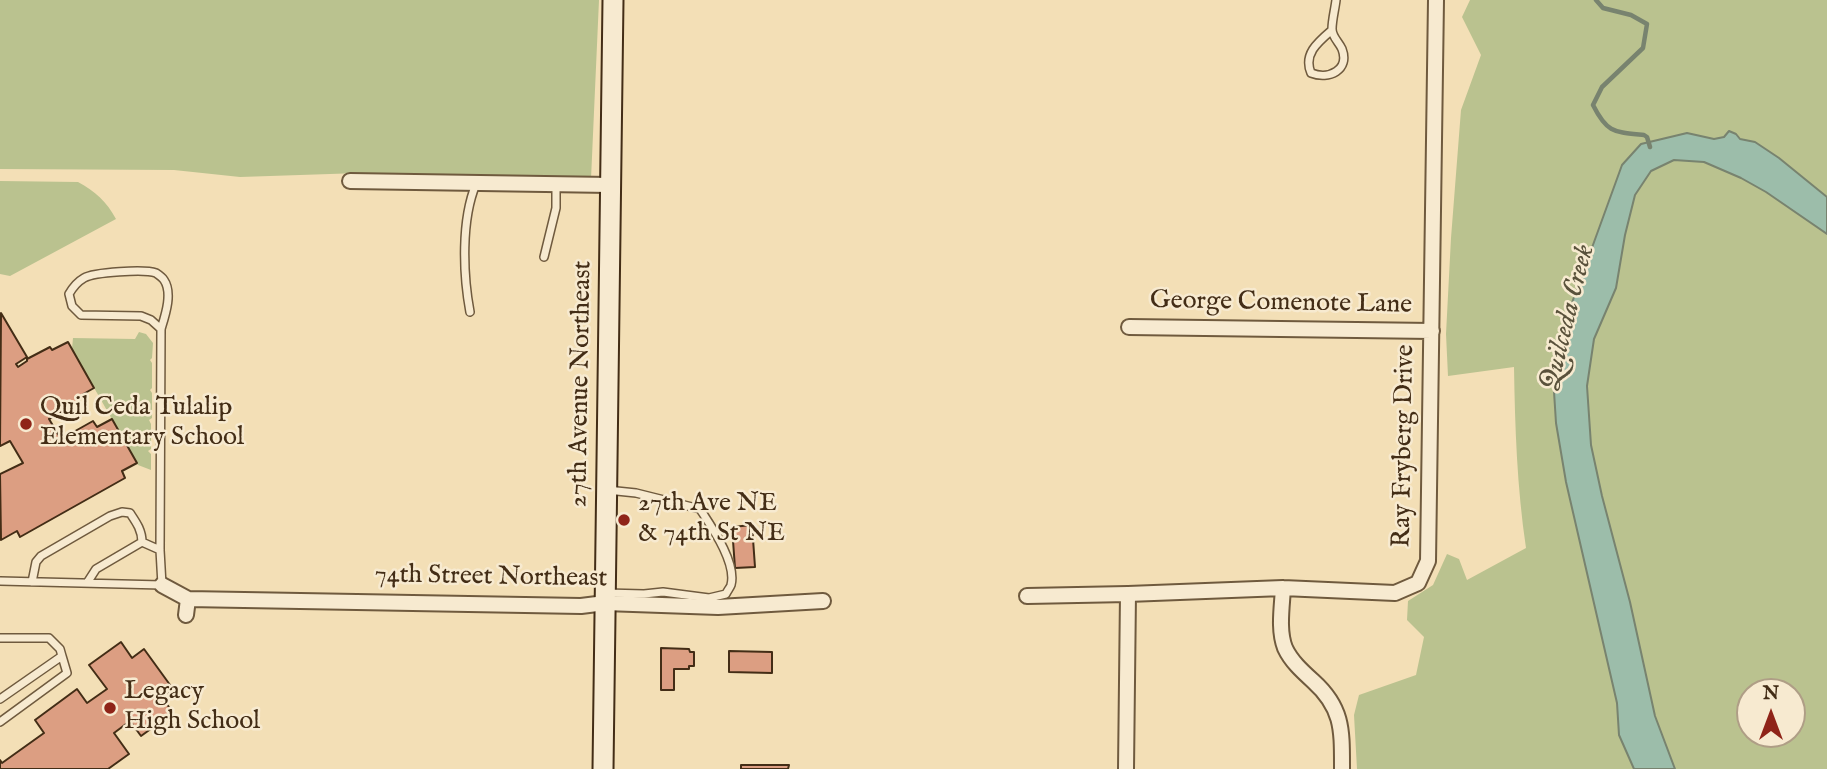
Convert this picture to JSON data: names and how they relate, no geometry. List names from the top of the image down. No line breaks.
{"streets":{"street":["George Comenote Lane","27th Avenue Northeast","Ray Fryberg Drive","74th Street Northeast"]},"crossings":[["George Comenote Lane","Ray Fryberg Drive"],["27th Avenue Northeast","74th Street Northeast"]],"water":["Quilceda Creek"],"places":["Quil Ceda Tulalip Elementary School","27th Ave NE & 74th St NE","Legacy High School"],"north":"top"}
